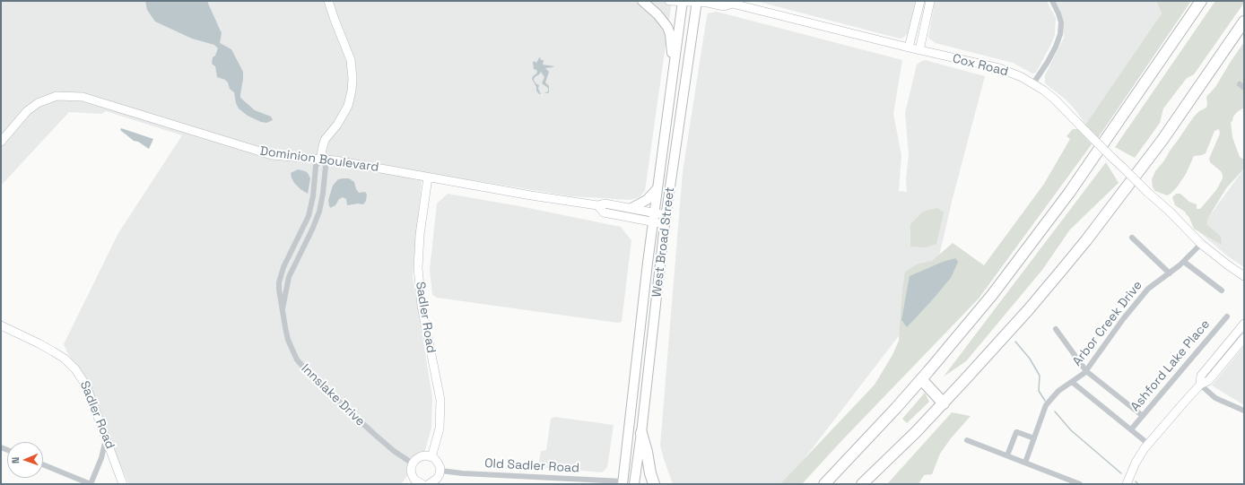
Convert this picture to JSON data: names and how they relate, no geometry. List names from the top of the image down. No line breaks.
{"streets":{"main road":["West Broad Street"],"street":["Cox Road","Dominion Boulevard","Sadler Road","Arbor Creek Drive","Ashford Lake Place","Innslake Drive","Old Sadler Road"]},"crossings":[["Cox Road","West Broad Street"],["Cox Road","Arbor Creek Drive"],["Dominion Boulevard","West Broad Street"],["Dominion Boulevard","Sadler Road"],["Dominion Boulevard","Innslake Drive"],["West Broad Street","Old Sadler Road"]],"north":"left"}
